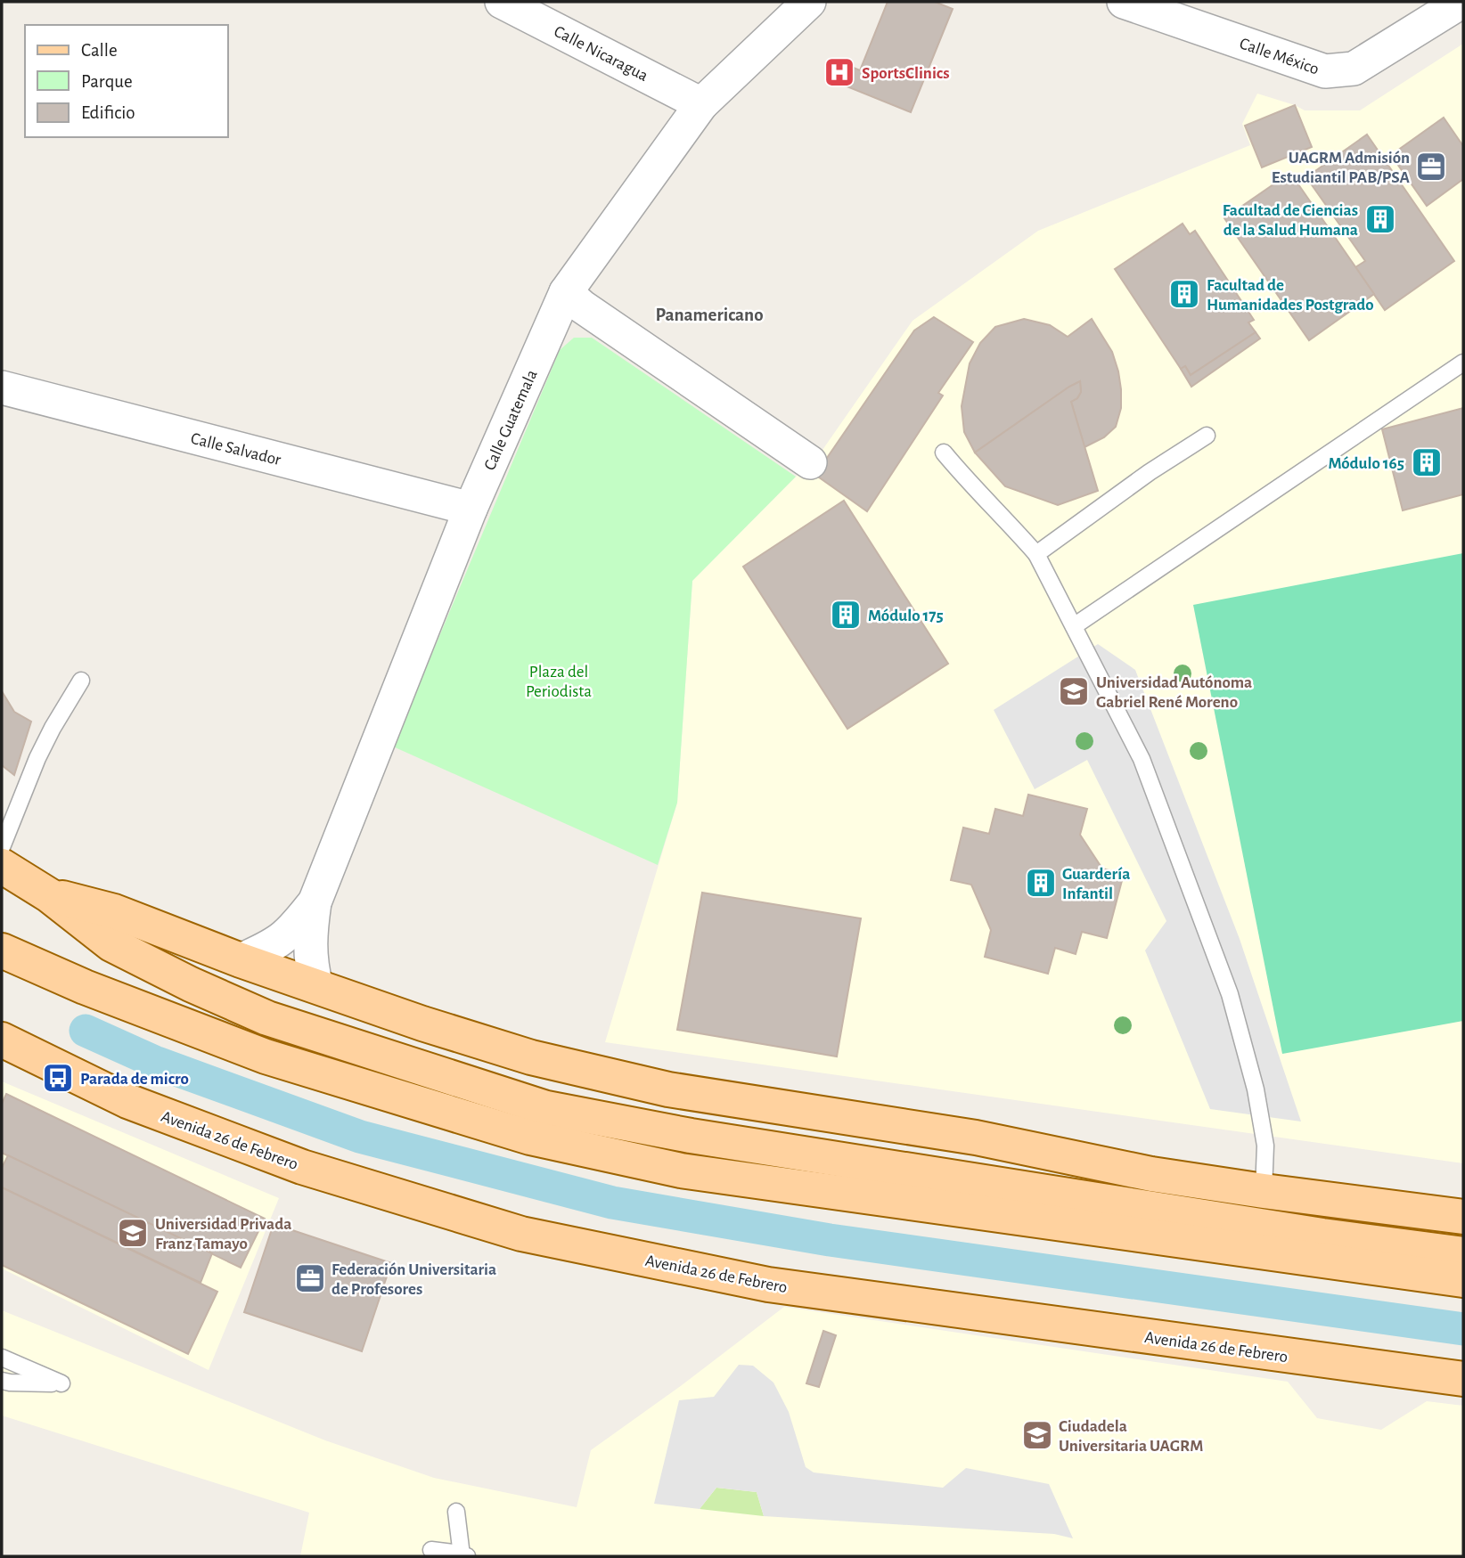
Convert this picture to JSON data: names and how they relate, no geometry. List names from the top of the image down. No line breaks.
{"streets":{"main road":["Avenida 26 de Febrero"],"street":["Calle Nicaragua","Calle México","Calle Guatemala","Calle Salvador"]},"crossings":[["Calle Nicaragua","Calle Guatemala"],["Calle Guatemala","Calle Salvador"]],"districts":["Panamericano"],"parks":["Plaza del Periodista"],"places":{"hospital":["SportsClinics"],"office":["UAGRM Admisión Estudiantil PAB/PSA","Federación Universitaria de Profesores"],"building":["Facultad de Ciencias de la Salud Humana","Facultad de Humanidades Postgrado","Módulo 165","Módulo 175","Guardería Infantil"],"school or university":["Universidad Autónoma Gabriel René Moreno","Universidad Privada Franz Tamayo","Ciudadela Universitaria UAGRM"],"bus stop":["Parada de micro"]},"legend":["Calle","Parque","Edificio"]}
